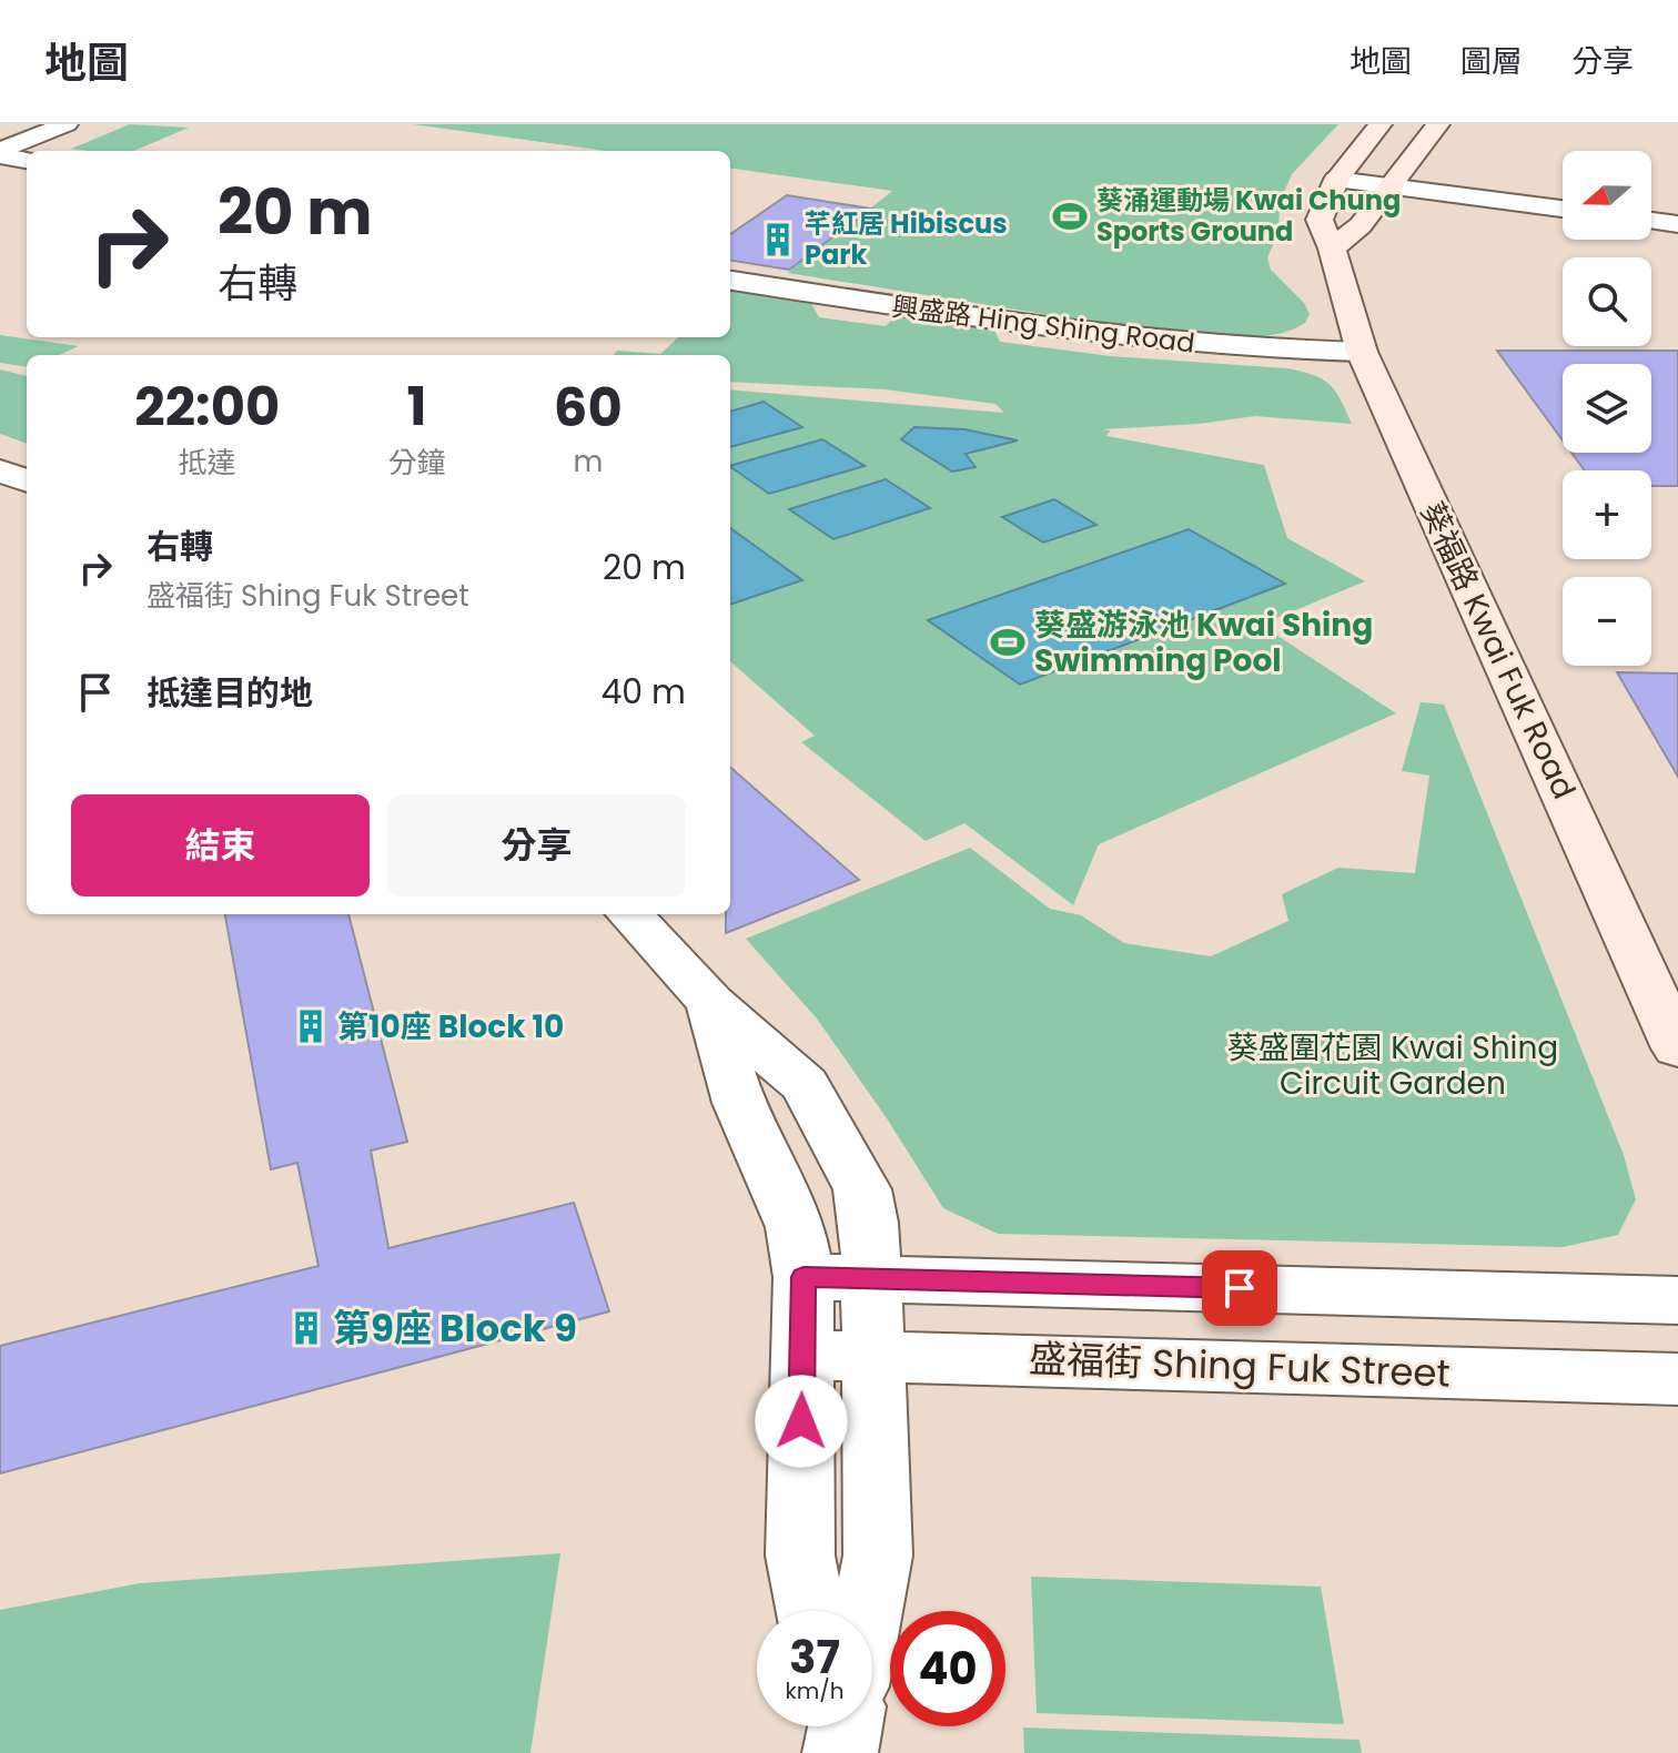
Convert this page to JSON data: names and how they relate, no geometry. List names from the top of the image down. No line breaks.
{"streets":{"main road":["葵福路 Kwai Fuk Road"],"street":["興盛路 Hing Shing Road","盛福街 Shing Fuk Street"]},"crossings":[["興盛路 Hing Shing Road","葵福路 Kwai Fuk Road"]],"parks":["葵盛圍花園 Kwai Shing Circuit Garden"],"places":{"sports":["葵涌運動場 Kwai Chung Sports Ground","葵盛游泳池 Kwai Shing Swimming Pool"],"building":["芊紅居 Hibiscus Park","第10座 Block 10","第9座 Block 9"]},"north":"left","page":{"header":"地圖","nav":["地圖","圖層","分享"],"map_buttons":["+","−"],"turn":["20 m","右轉"],"eta":["22:00","抵達","1","分鐘","60","m"],"list":[{"name":"右轉","note":"盛福街 Shing Fuk Street","value":"20 m"},{"name":"抵達目的地","value":"40 m"}],"buttons":["結束","分享"],"speed":"37 km/h","limit":"40"}}
